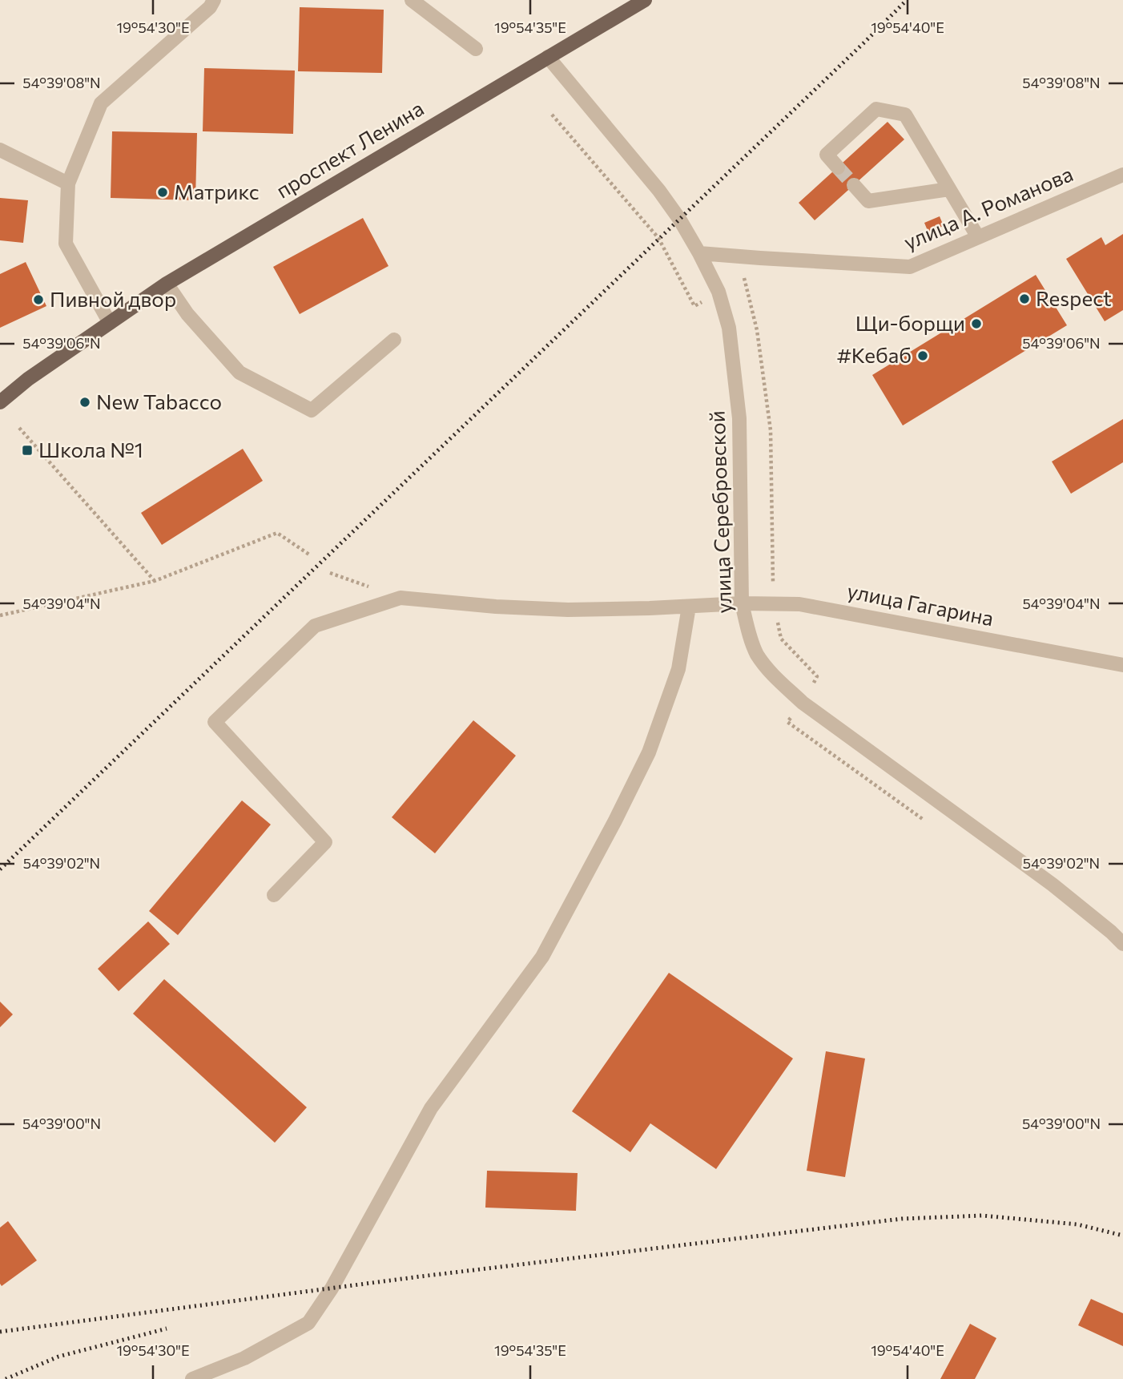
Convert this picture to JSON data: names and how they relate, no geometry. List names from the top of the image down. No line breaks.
{"streets":{"main road":["проспект Ленина"],"street":["улица А. Романова","улица Серебровской","улица Гагарина"]},"crossings":[["проспект Ленина","улица Серебровской"],["улица А. Романова","улица Серебровской"],["улица Серебровской","улица Гагарина"]],"places":{"other":["Матрикс","Respect","Пивной двор","Щи-борщи","#Кебаб","New Tabacco"],"transit":["Школа №1"]},"coordinates":["19°54'30\"E","19°54'35\"E","19°54'40\"E","54°39'08\"N","54°39'06\"N","54°39'04\"N","54°39'02\"N","54°39'00\"N"]}
